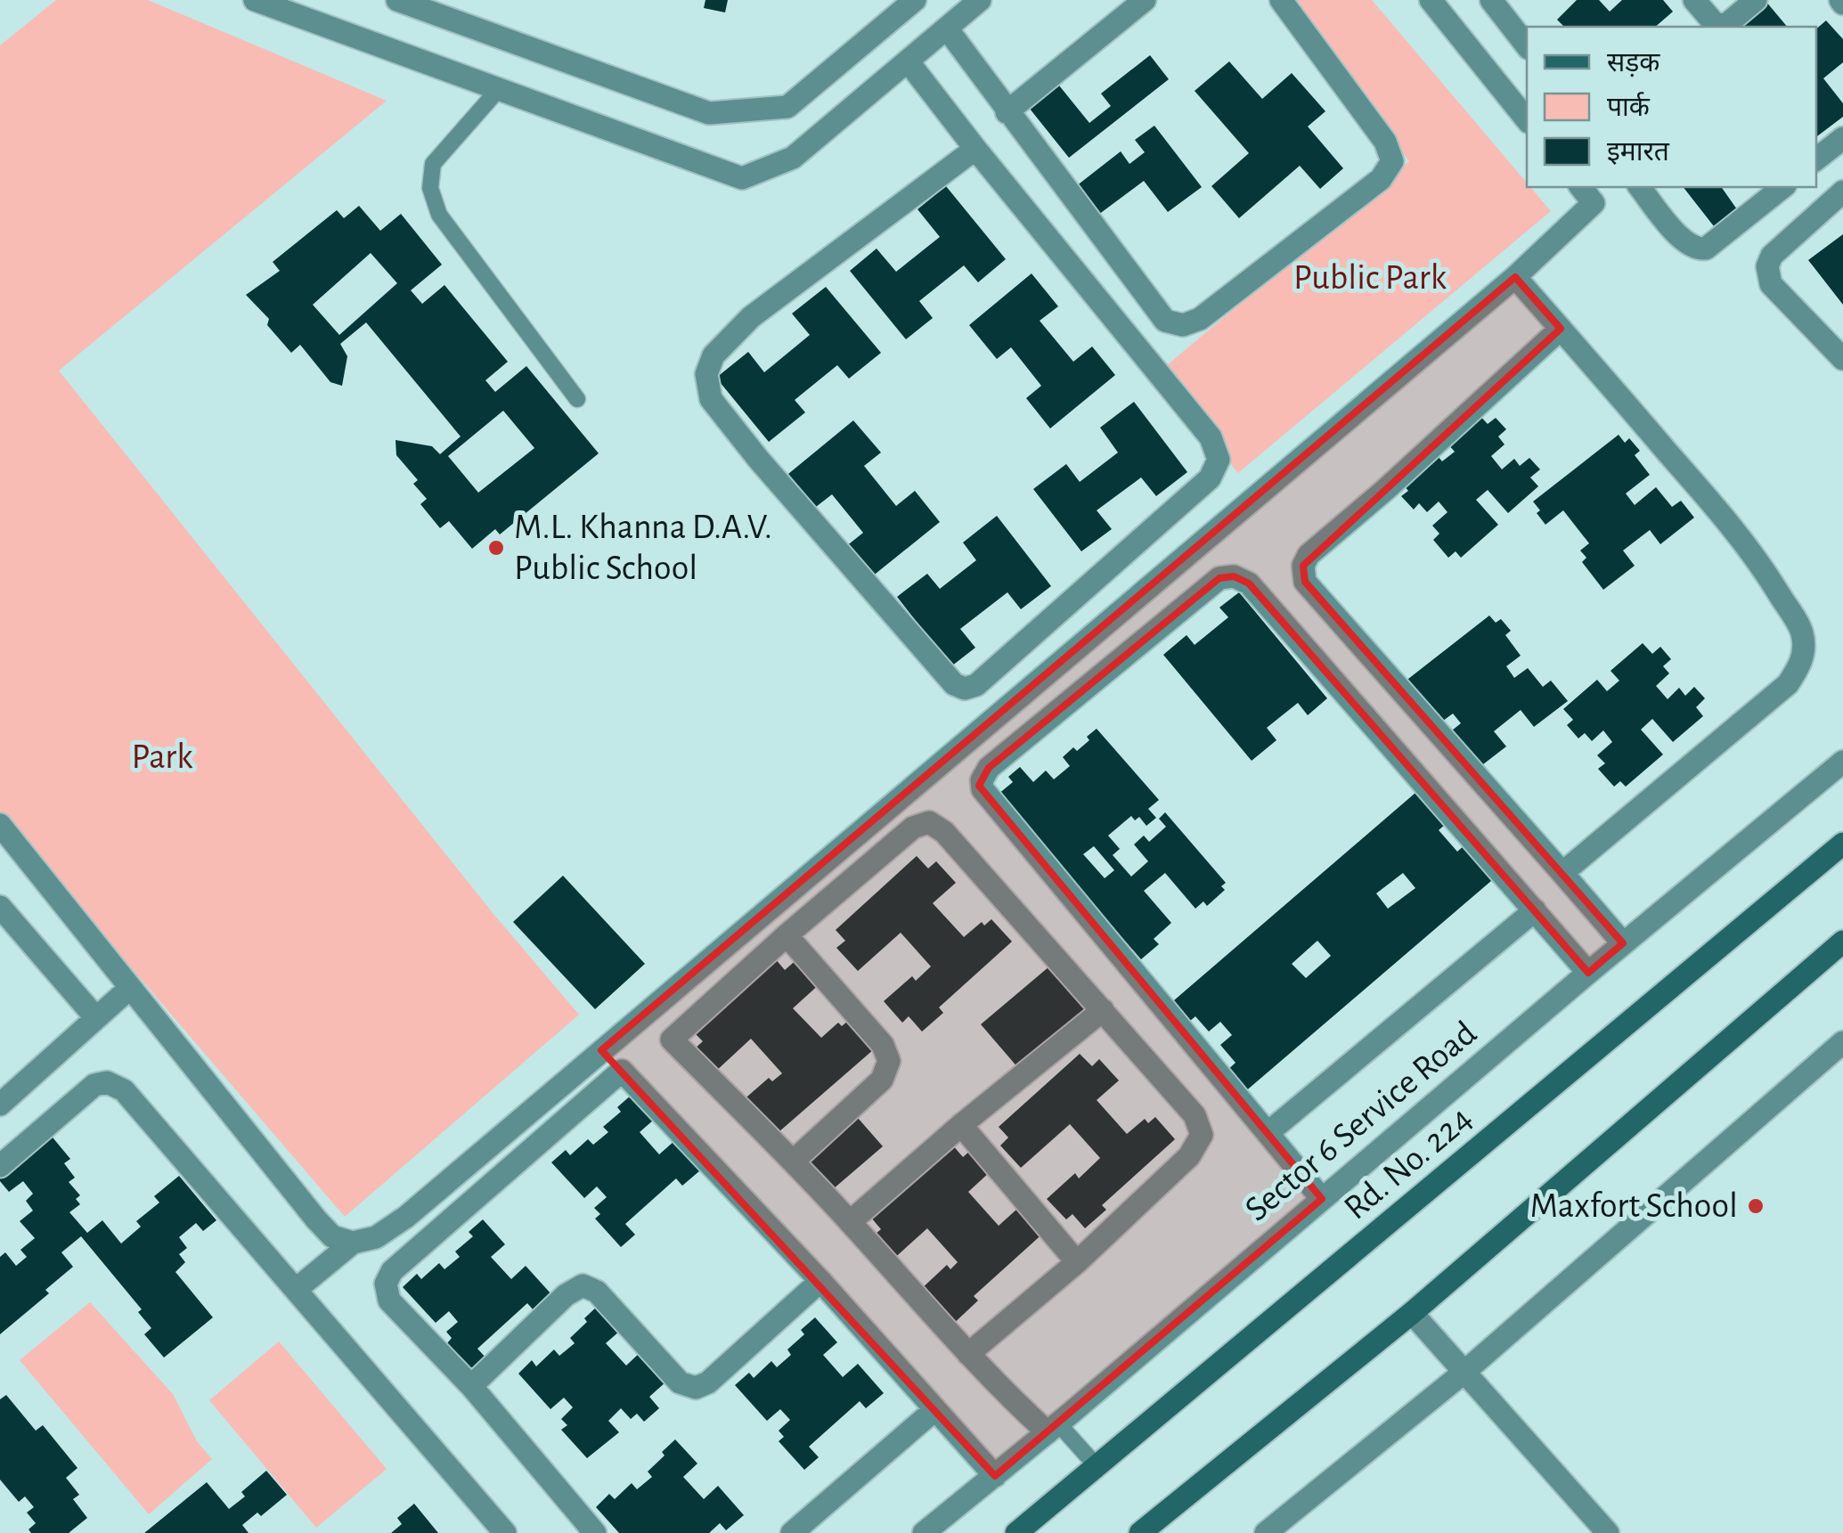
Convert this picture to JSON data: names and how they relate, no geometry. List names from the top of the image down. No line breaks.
{"streets":{"main road":["Rd. No. 224"],"street":["Sector 6 Service Road"]},"parks":["Public Park","Park"],"places":["M.L. Khanna D.A.V. Public School","Maxfort School"],"legend":["सड़क","पार्क","इमारत"]}
